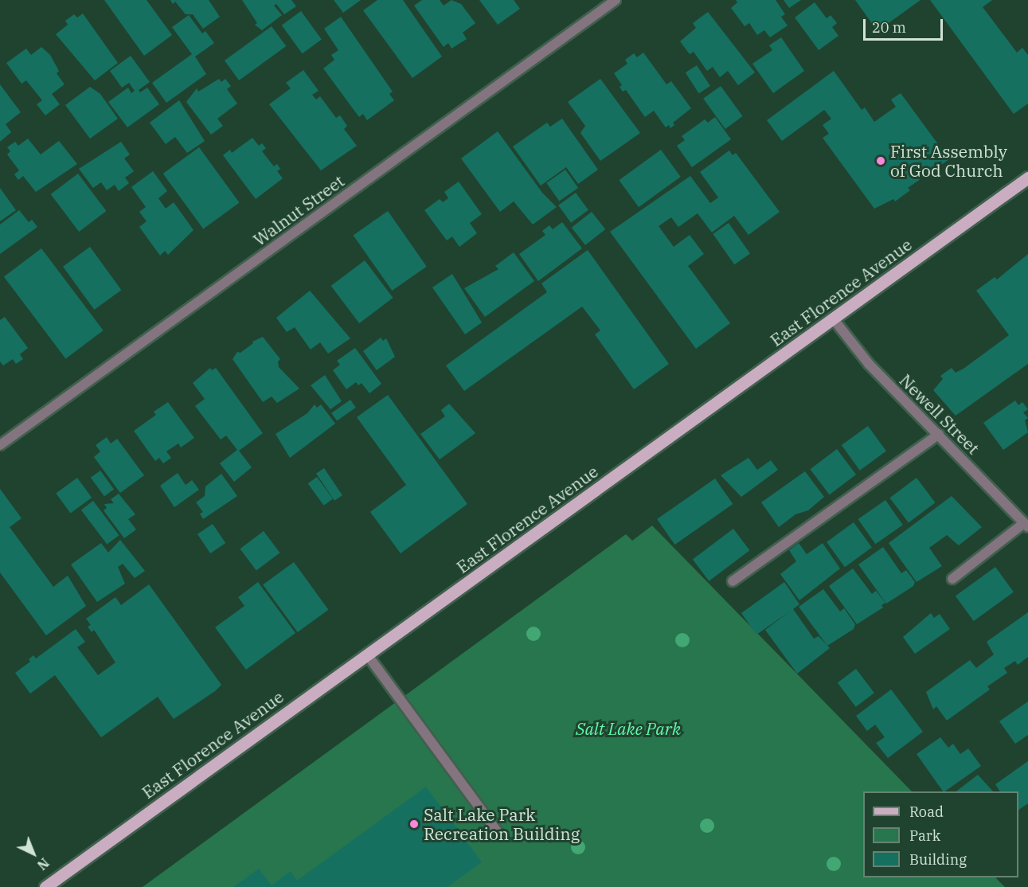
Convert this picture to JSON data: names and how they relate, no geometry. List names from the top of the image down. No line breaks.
{"streets":{"main road":["East Florence Avenue"],"street":["Walnut Street","Newell Street"]},"crossings":[["East Florence Avenue","Newell Street"]],"parks":["Salt Lake Park"],"places":["First Assembly of God Church","Salt Lake Park Recreation Building"],"legend":["Road","Park","Building"],"scale_bar":"20 m","north":"bottom right"}
